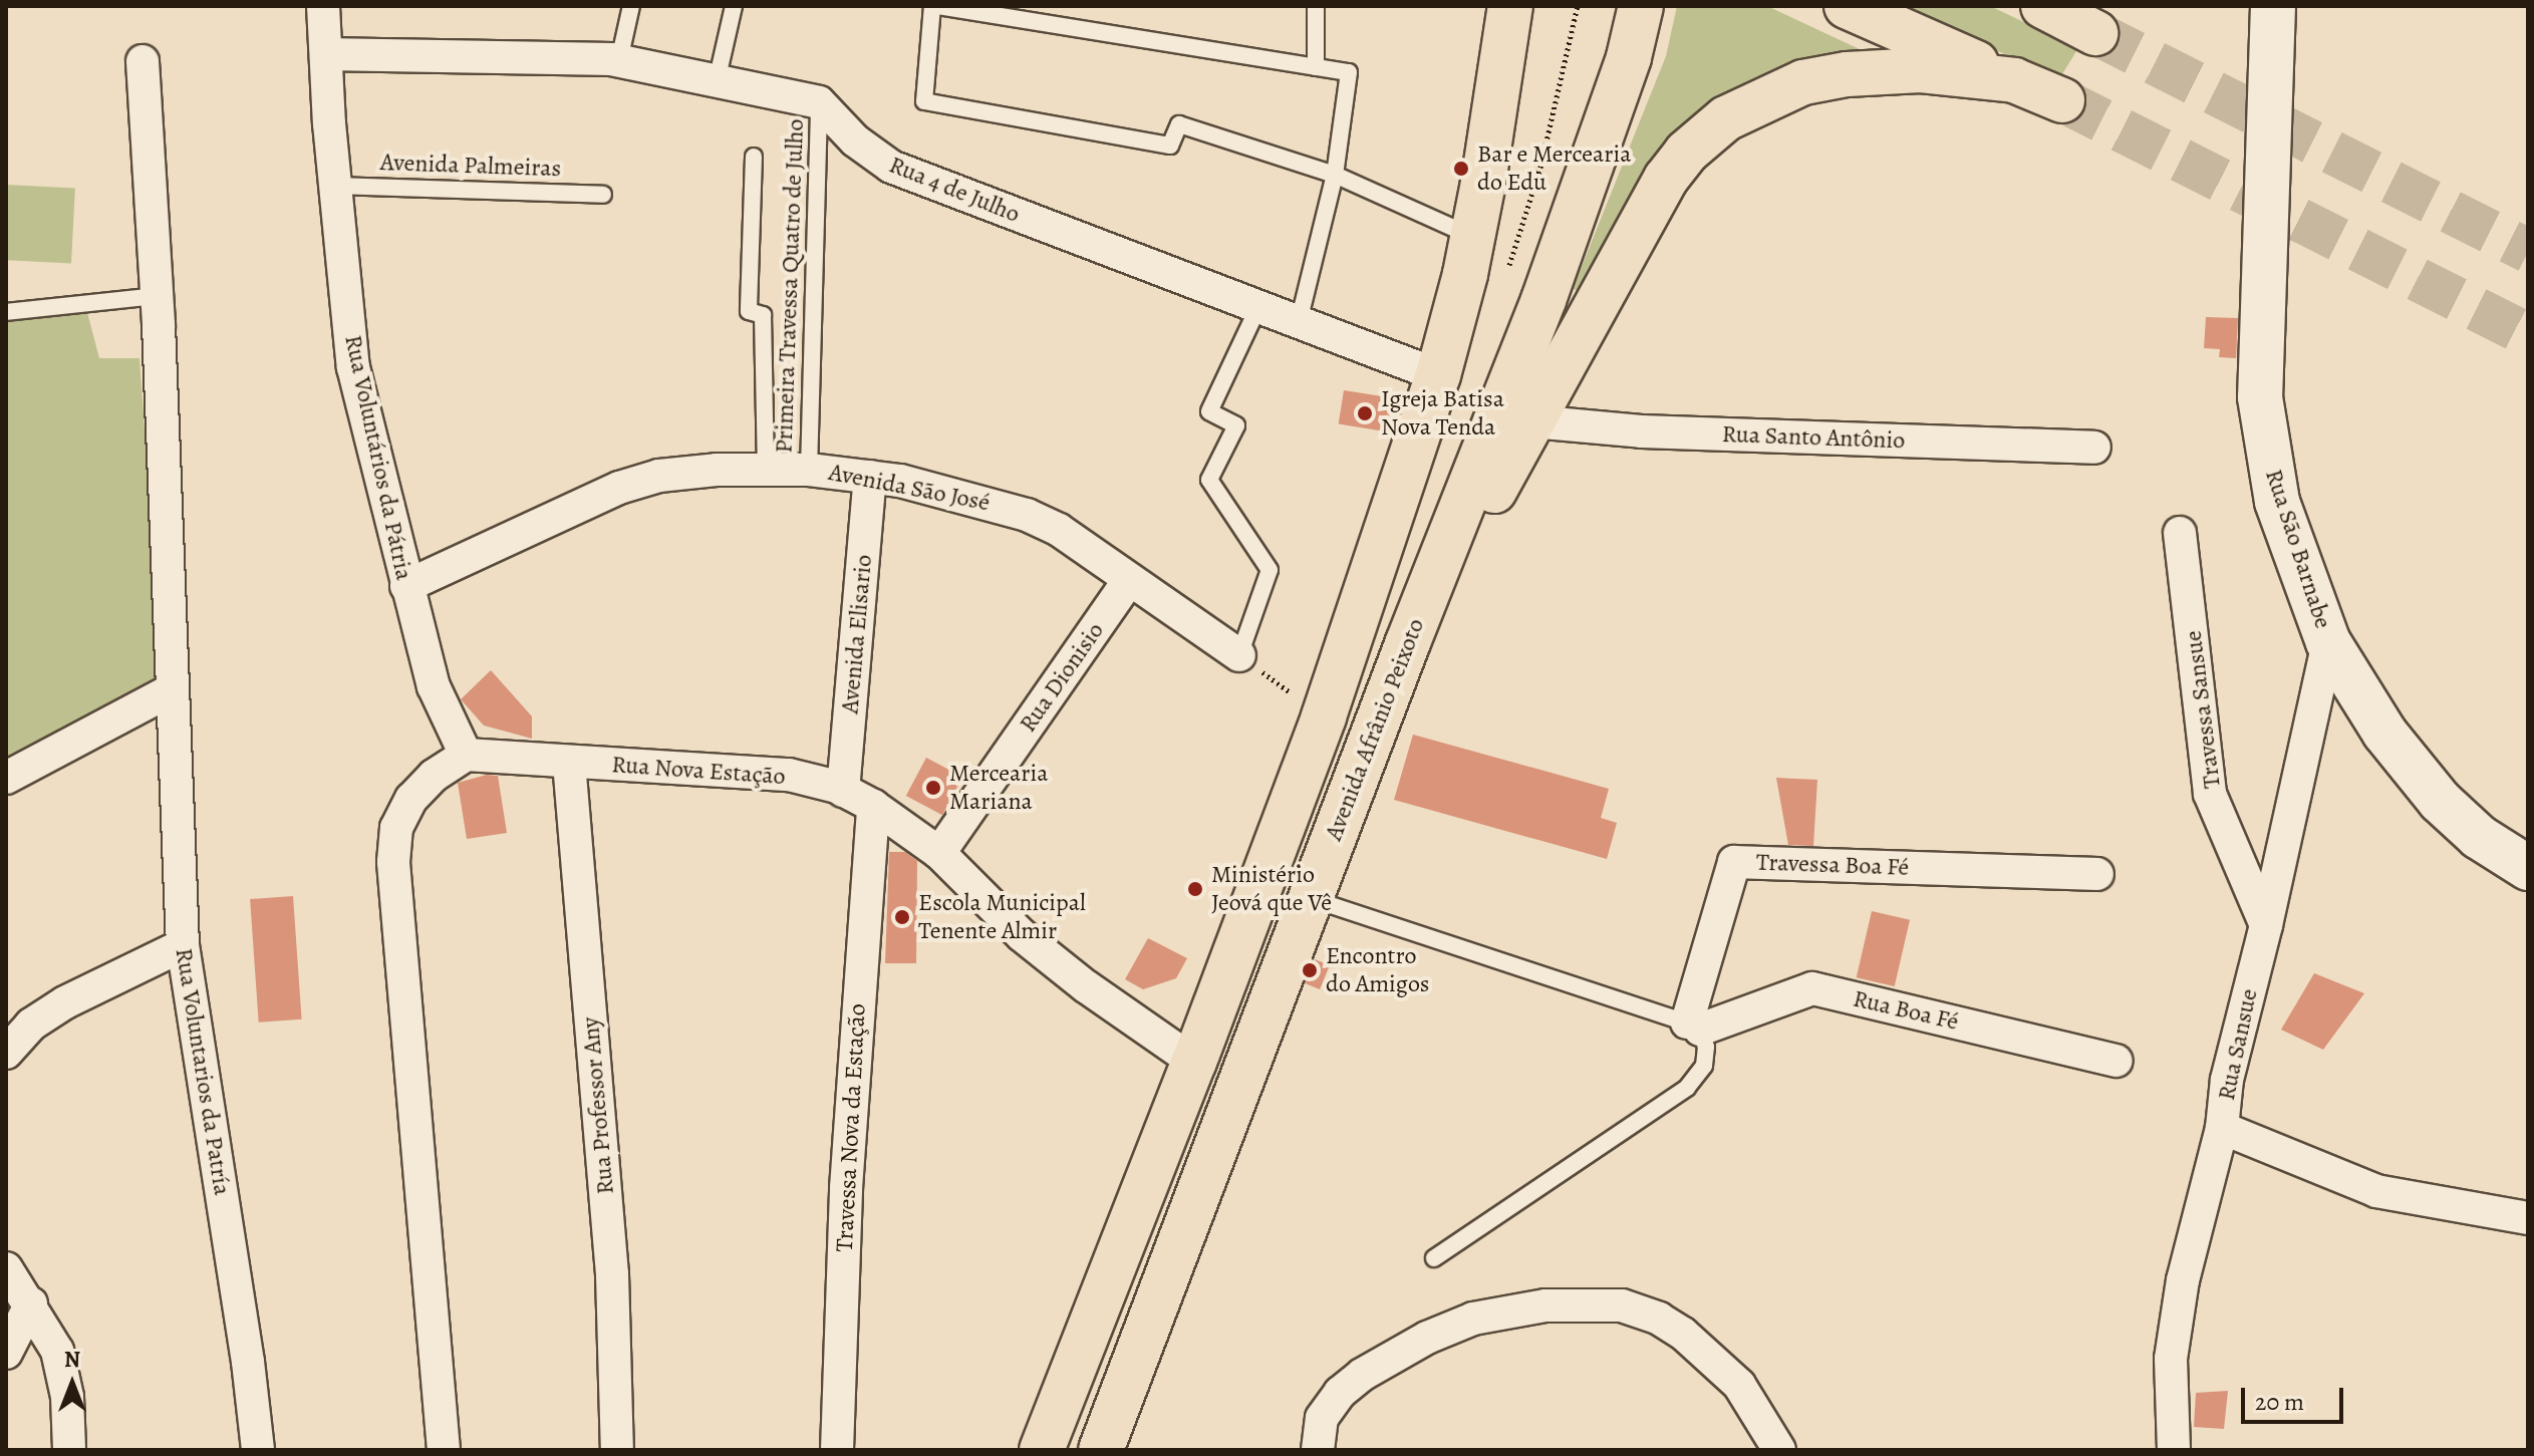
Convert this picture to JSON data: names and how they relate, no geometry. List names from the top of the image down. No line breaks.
{"streets":{"main road":["Avenida Afrânio Peixoto"],"street":["Rua 4 de Julho","Rua Santo Antônio","Rua Voluntários da Pátria","Avenida São José","Rua São Barnabe","Avenida Elisario","Rua Dionisio","Travessa Sansue","Rua Nova Estação","Travessa Boa Fé","Rua Boa Fé","Rua Sansue","Rua Voluntarios da Patría","Rua Professor Any","Travessa Nova da Estação"],"lane":["Avenida Palmeiras","Primeira Travessa Quatro de Julho"]},"crossings":[["Avenida Palmeiras","Rua Voluntários da Pátria"],["Rua 4 de Julho","Primeira Travessa Quatro de Julho"],["Primeira Travessa Quatro de Julho","Avenida São José"],["Rua Voluntários da Pátria","Avenida São José"],["Rua Voluntários da Pátria","Rua Nova Estação"],["Avenida São José","Avenida Elisario"],["Avenida São José","Rua Dionisio"],["Rua São Barnabe","Rua Sansue"],["Avenida Elisario","Rua Nova Estação"],["Rua Dionisio","Rua Nova Estação"],["Travessa Sansue","Rua Sansue"],["Rua Nova Estação","Rua Professor Any"],["Rua Nova Estação","Travessa Nova da Estação"],["Travessa Boa Fé","Rua Boa Fé"]],"places":["Bar e Mercearia do Edu","Igreja Batisa Nova Tenda","Mercearia Mariana","Ministério Jeová que Vê","Escola Municipal Tenente Almir","Encontro do Amigos"],"scale_bar":"20 m","north":"top"}
